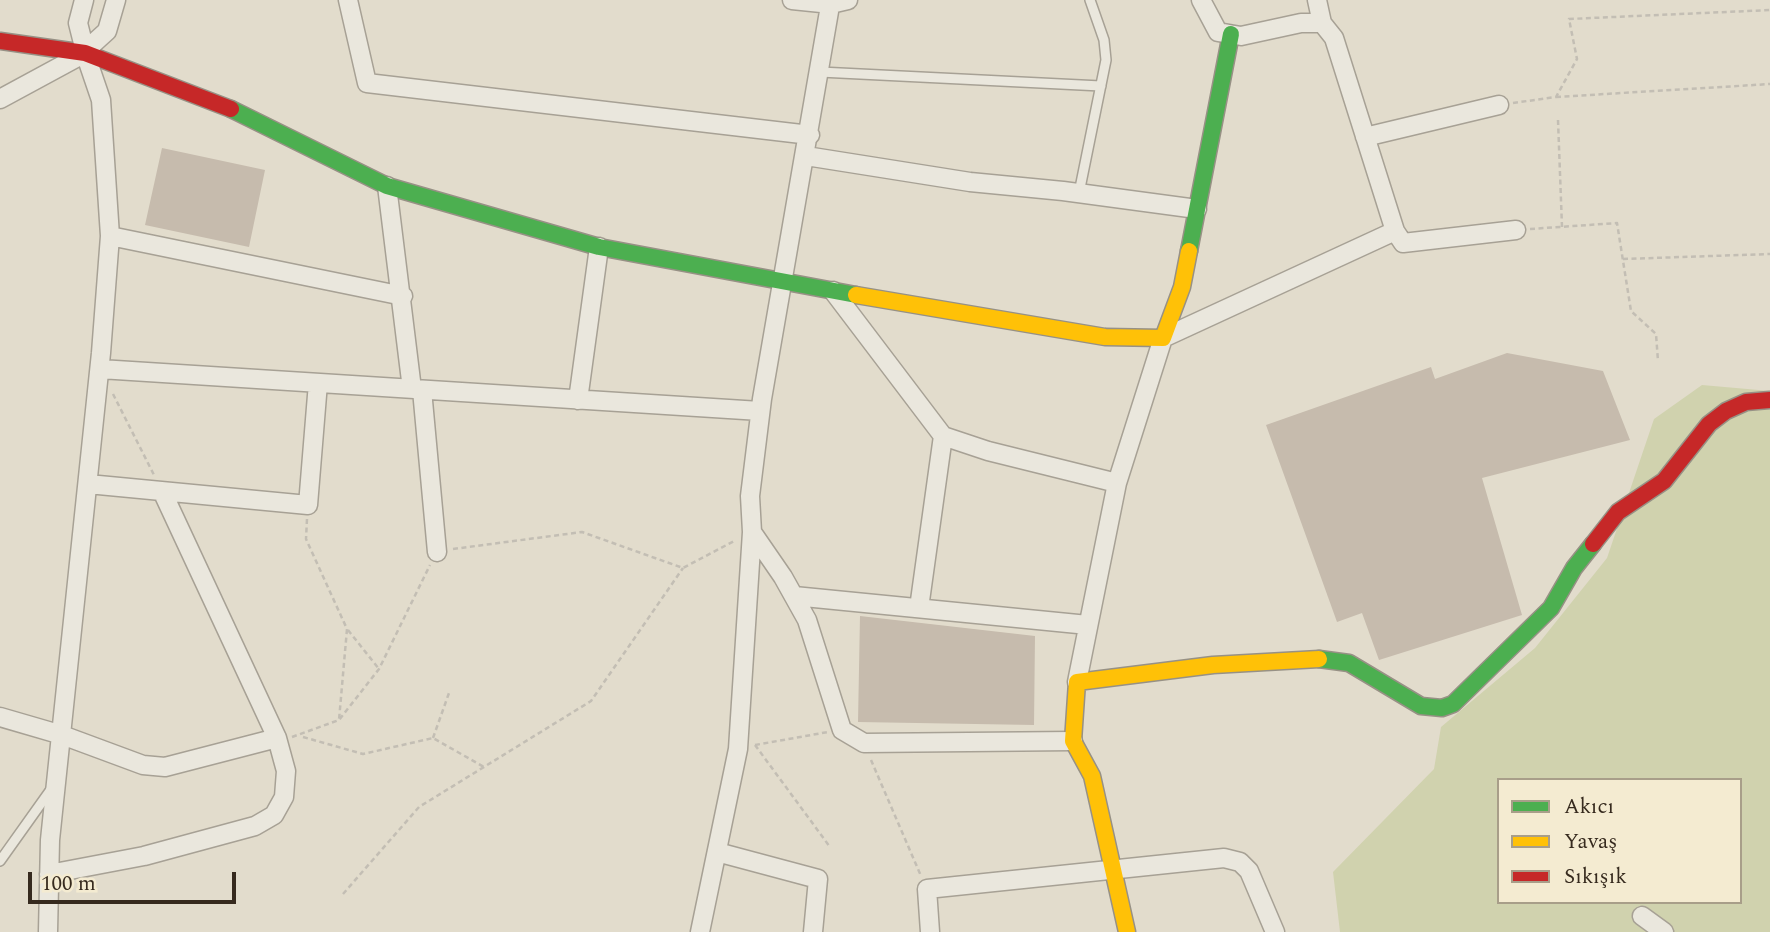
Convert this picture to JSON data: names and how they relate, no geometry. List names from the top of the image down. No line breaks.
{"legend":["Akıcı","Yavaş","Sıkışık"],"scale_bar":"100 m"}
